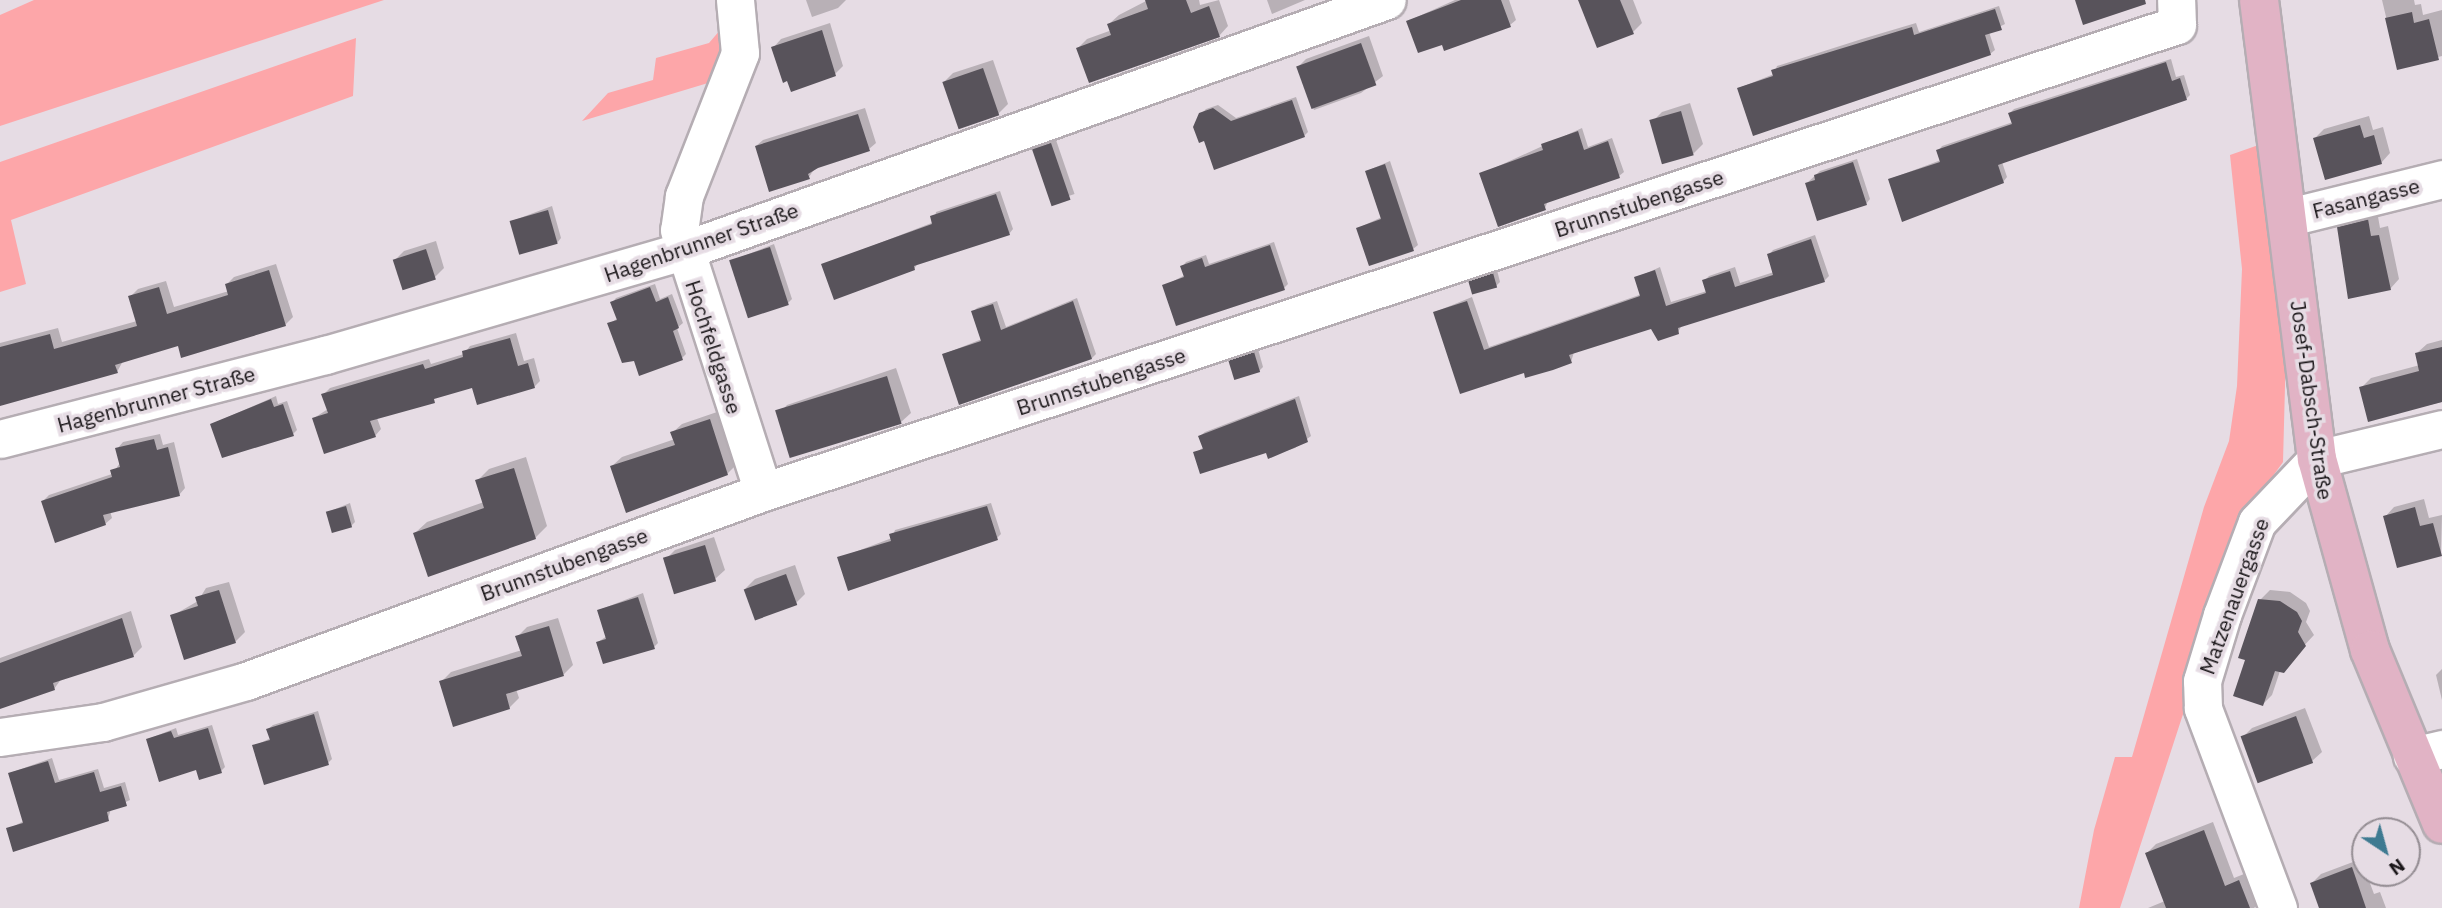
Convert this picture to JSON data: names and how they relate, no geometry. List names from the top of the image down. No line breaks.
{"streets":{"main road":["Josef-Dabsch-Straße"],"street":["Fasangasse","Brunnstubengasse","Hagenbrunner Straße","Hochfeldgasse","Matzenauergasse"]},"crossings":[["Fasangasse","Josef-Dabsch-Straße"],["Brunnstubengasse","Hochfeldgasse"],["Hagenbrunner Straße","Hochfeldgasse"],["Josef-Dabsch-Straße","Matzenauergasse"]],"north":"bottom right"}
